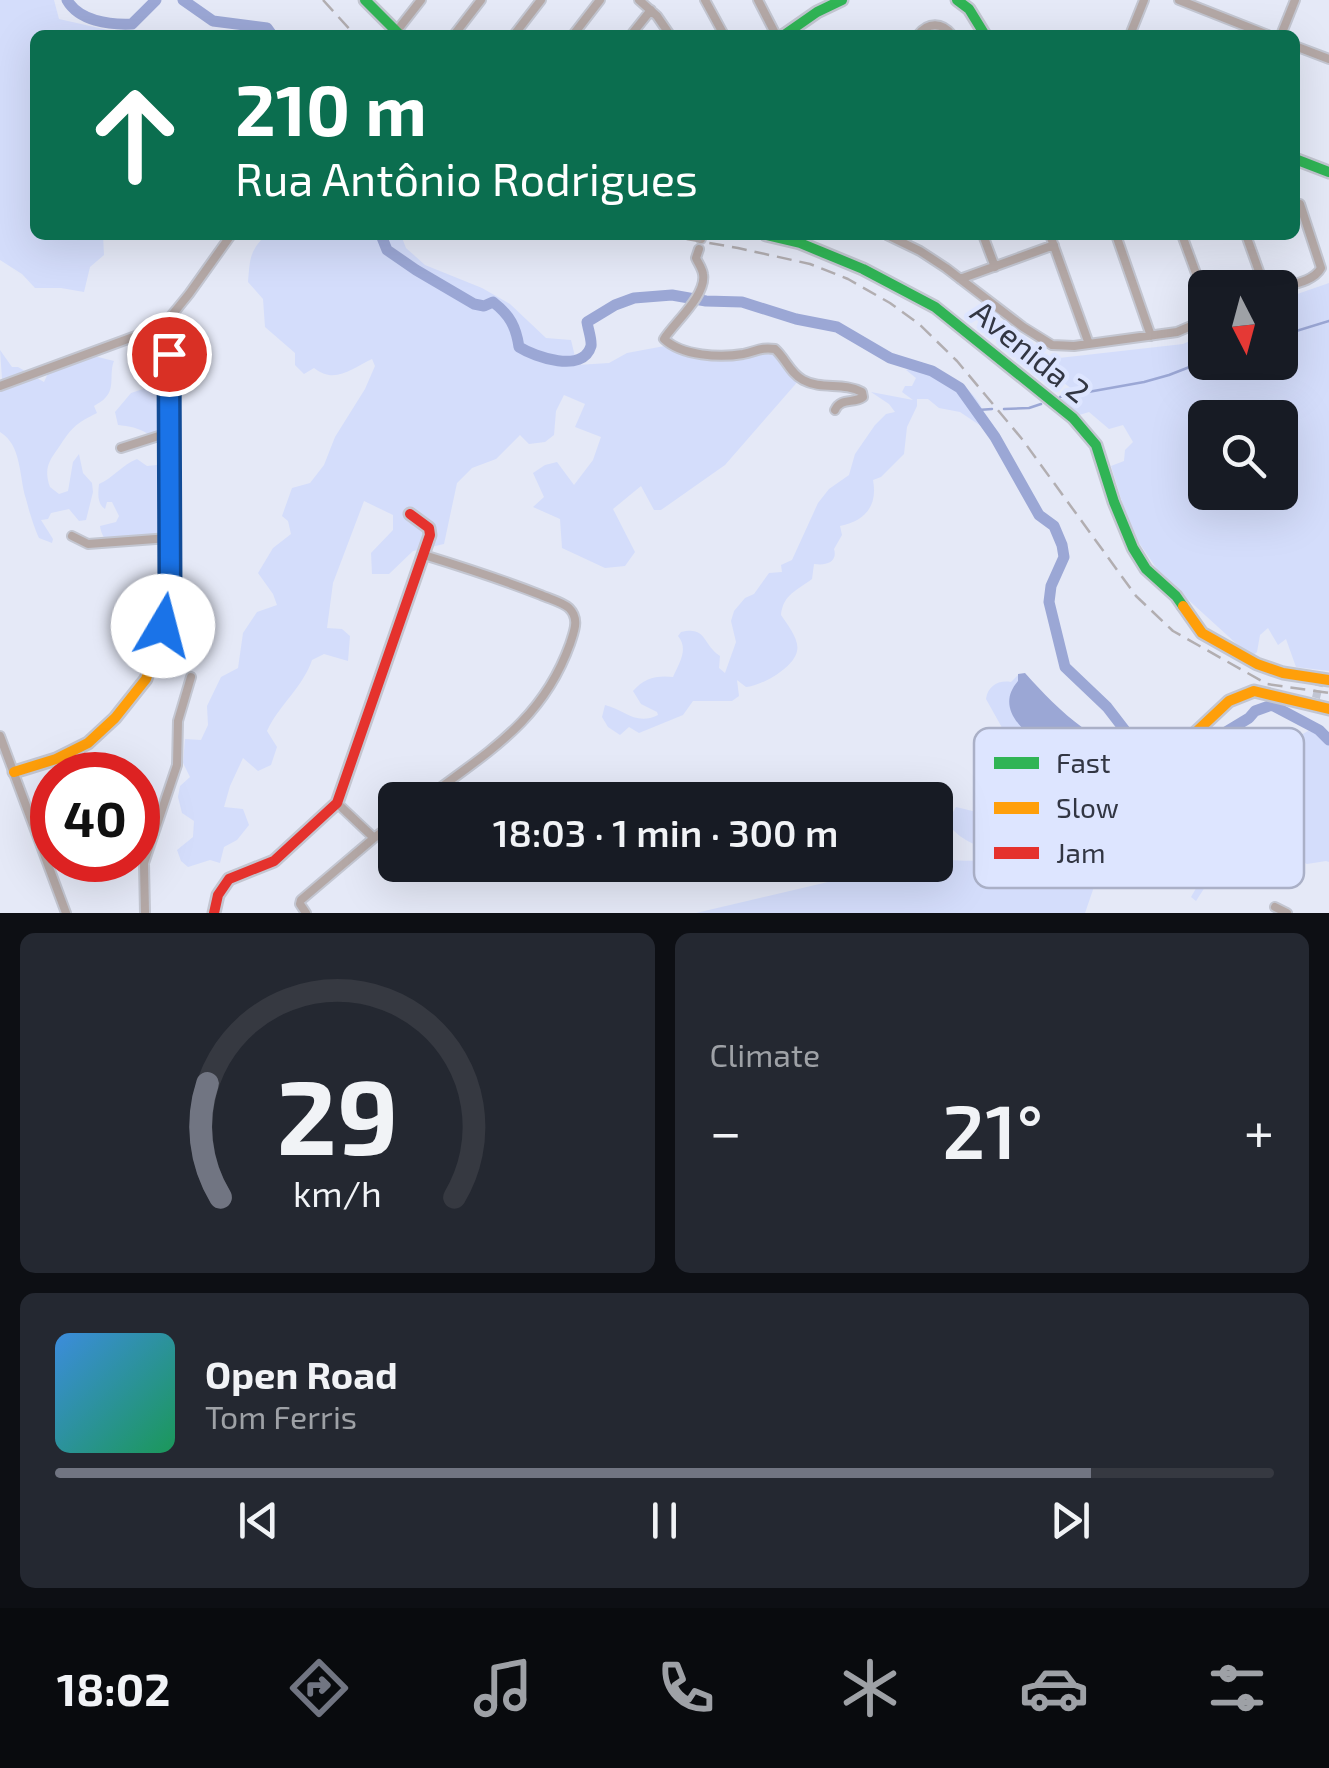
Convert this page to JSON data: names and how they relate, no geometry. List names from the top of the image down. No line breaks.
{"streets":{"street":["Avenida 2"]},"legend":["Fast","Slow","Jam"],"north":"bottom","page":{"turn":["210 m","Rua Antônio Rodrigues"],"limit":"40","trip":"18:03 · 1 min · 300 m","tile":"Climate","heat":["−","21°","+"],"song":["Open Road","Tom Ferris"],"tabs":"18:02","gauge":["29","km/h"]}}
